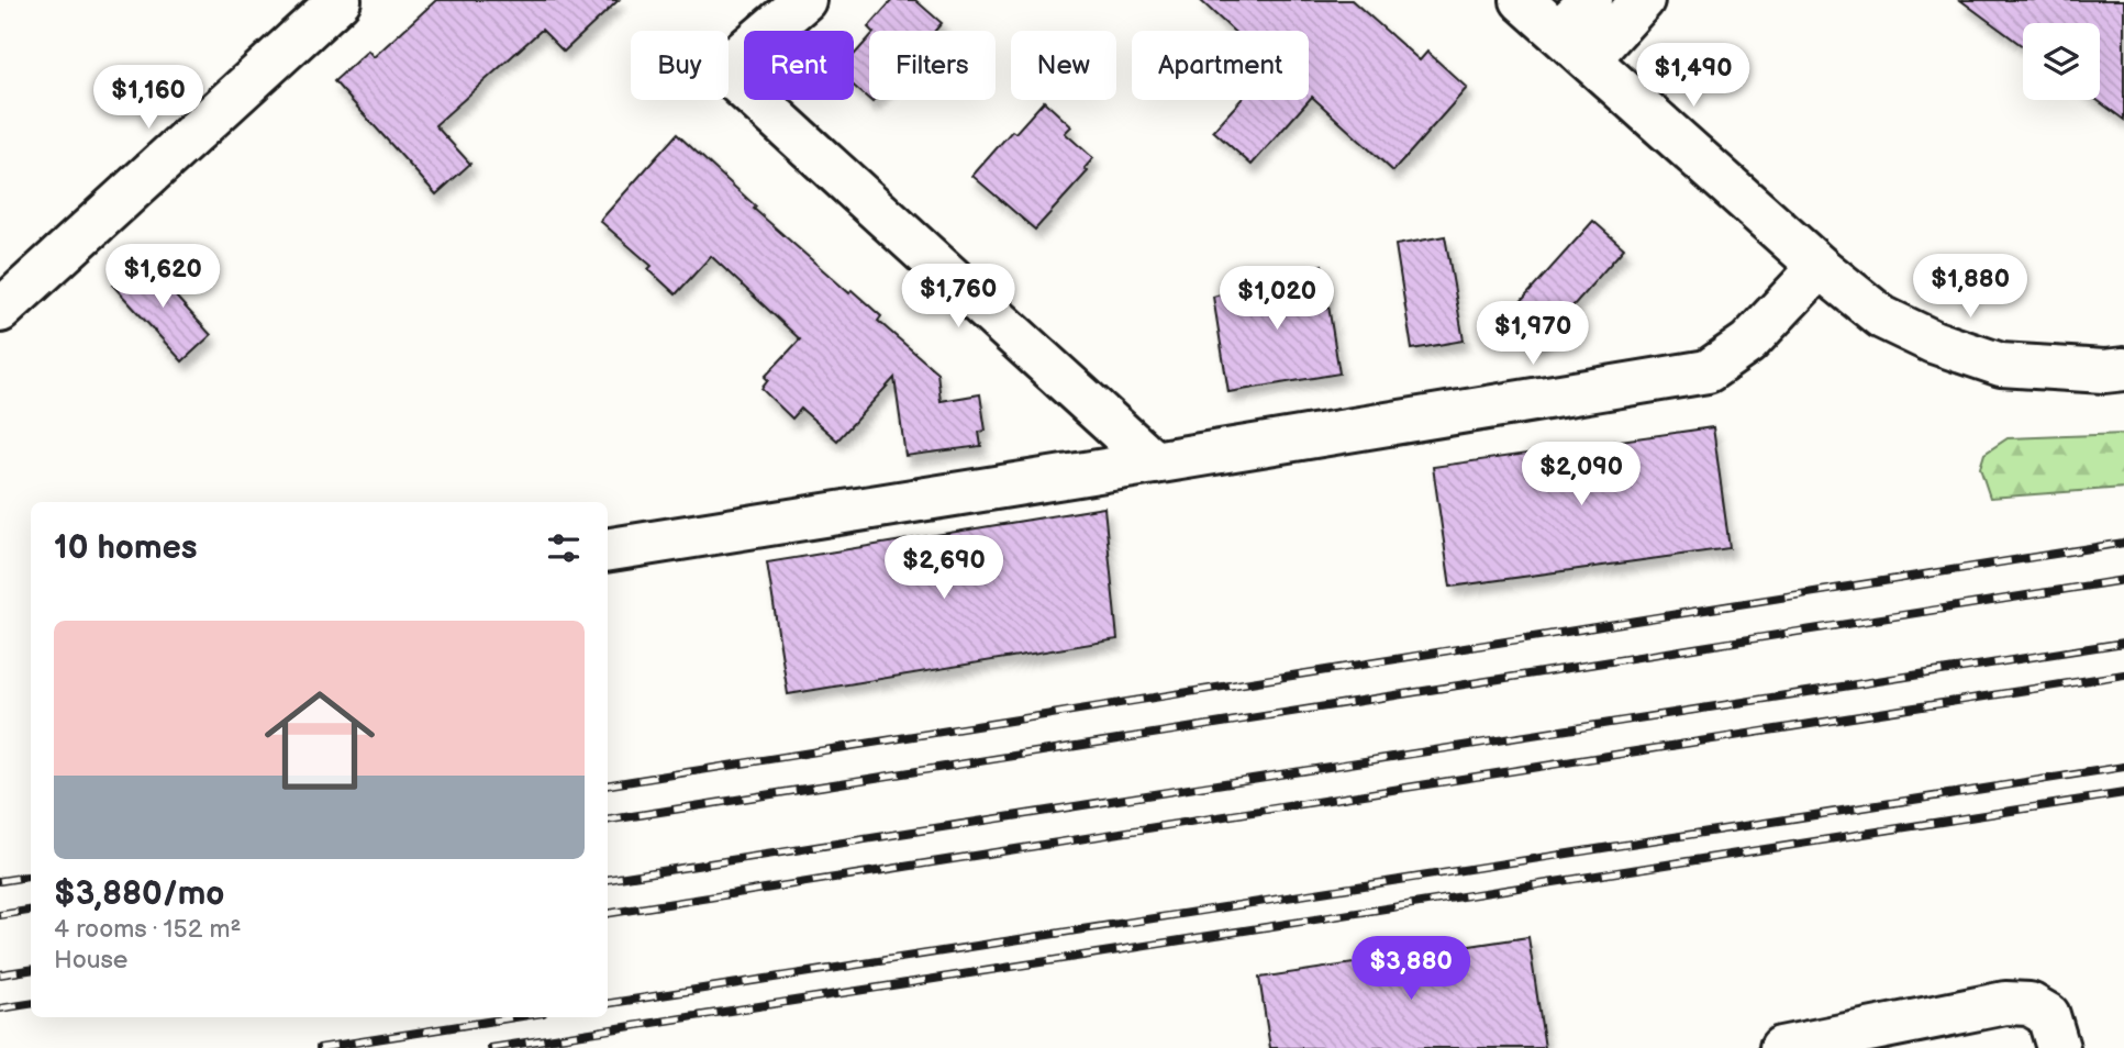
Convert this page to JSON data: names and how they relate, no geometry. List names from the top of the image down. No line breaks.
{"page":{"chip":["Buy","Rent","Filters","New","Apartment"],"price":["$1,490","$1,160","$1,620","$1,880","$1,760","$1,020","$1,970","$2,090","$2,690","$3,880"],"heading":"10 homes","list":[{"name":"$3,880/mo","note":"4 rooms · 152 m² · House"}]}}
